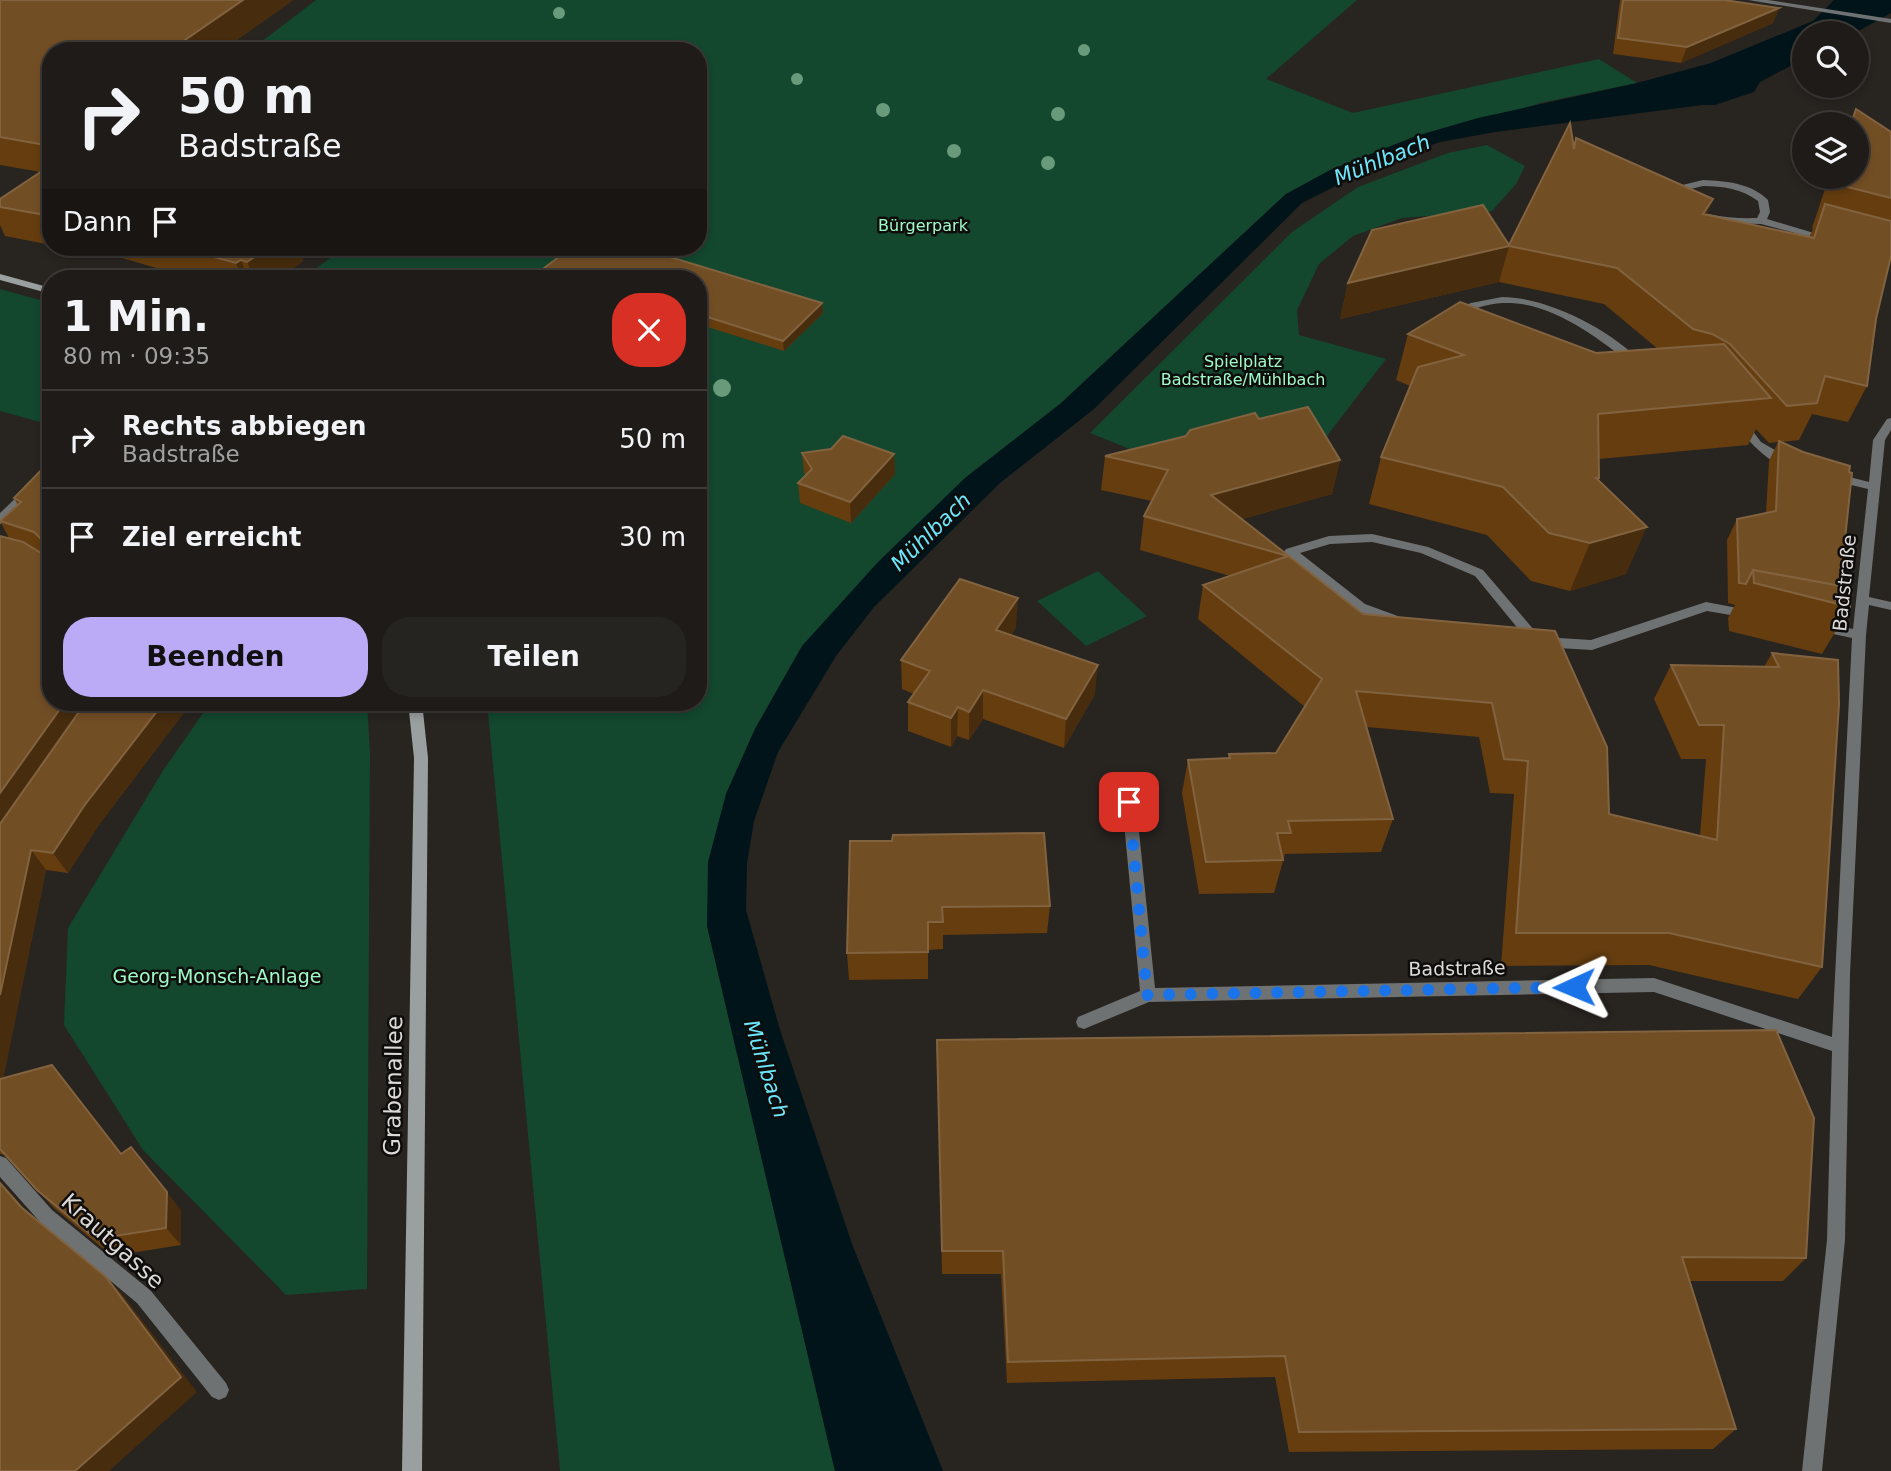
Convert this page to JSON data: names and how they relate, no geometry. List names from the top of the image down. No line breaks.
{"streets":{"main road":["Grabenallee"],"street":["Badstraße","Krautgasse"]},"water":["Mühlbach"],"parks":["Bürgerpark","Spielplatz Badstraße/Mühlbach","Georg-Monsch-Anlage"],"page":{"turn":["50 m","Badstraße"],"then":"Dann","heading":["1 Min.","80 m · 09:35"],"list":[{"name":"Rechts abbiegen","note":"Badstraße","value":"50 m"},{"name":"Ziel erreicht","value":"30 m"}],"buttons":["Beenden","Teilen"]}}
